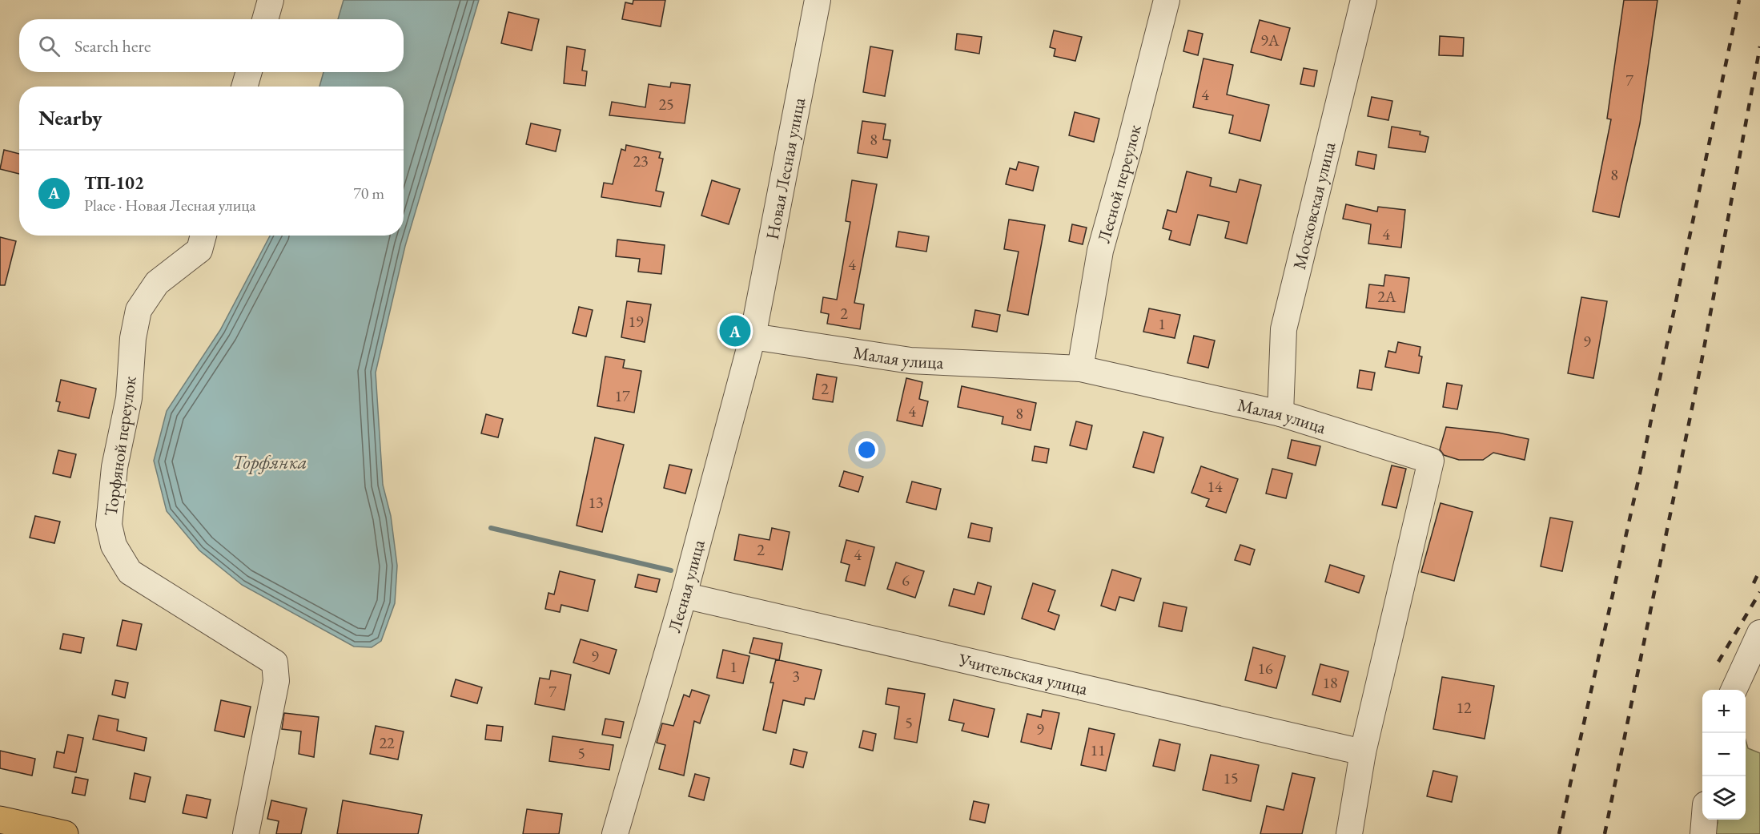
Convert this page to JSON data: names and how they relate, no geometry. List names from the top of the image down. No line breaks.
{"streets":{"street":["Новая Лесная улица","Лесной переулок","Московская улица","Малая улица","Торфяной переулок","Лесная улица","Учительская улица"]},"crossings":[["Новая Лесная улица","Малая улица"],["Новая Лесная улица","Лесная улица"],["Лесной переулок","Малая улица"],["Московская улица","Малая улица"],["Малая улица","Лесная улица"],["Малая улица","Учительская улица"],["Лесная улица","Учительская улица"]],"water":["Торфянка"],"house_numbers":["9А","7","4","25","8","23","8","4","4","2А","2","19","1","9","2","17","4","8","14","13","2","4","6","9","1","16","3","18","7","12","5","9","22","11","5","15"],"page":{"search":"Search here","heading":"Nearby","list":[{"mark":"A","name":"ТП-102","note":"Place · Новая Лесная улица","value":"70 m"}],"pins":"A","map_buttons":["+","−"]}}
